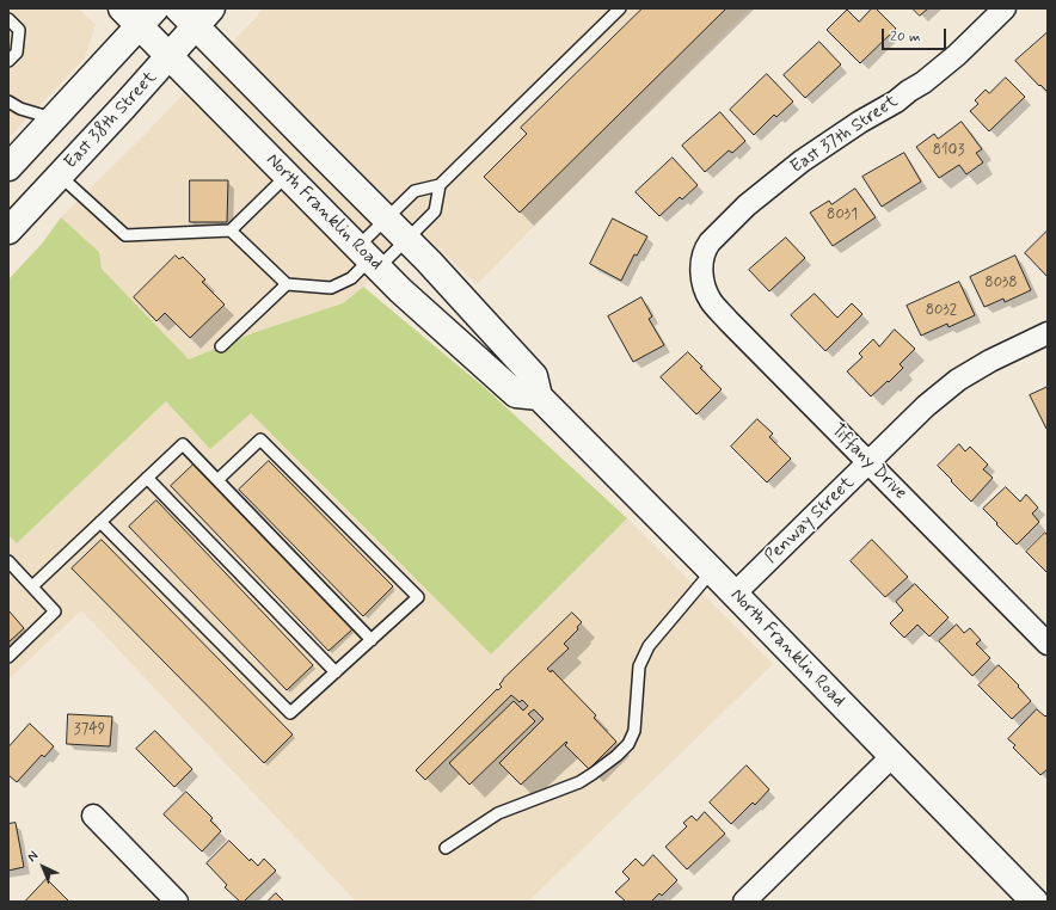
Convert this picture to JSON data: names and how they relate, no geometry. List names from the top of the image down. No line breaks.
{"streets":{"main road":["East 38th Street","North Franklin Road"],"street":["East 37th Street","Tiffany Drive","Penway Street"]},"crossings":[["East 38th Street","North Franklin Road"],["East 37th Street","Tiffany Drive"],["North Franklin Road","Penway Street"],["Tiffany Drive","Penway Street"]],"house_numbers":["8103","8031","8038","8032","3749"],"scale_bar":"20 m","north":"top left"}
